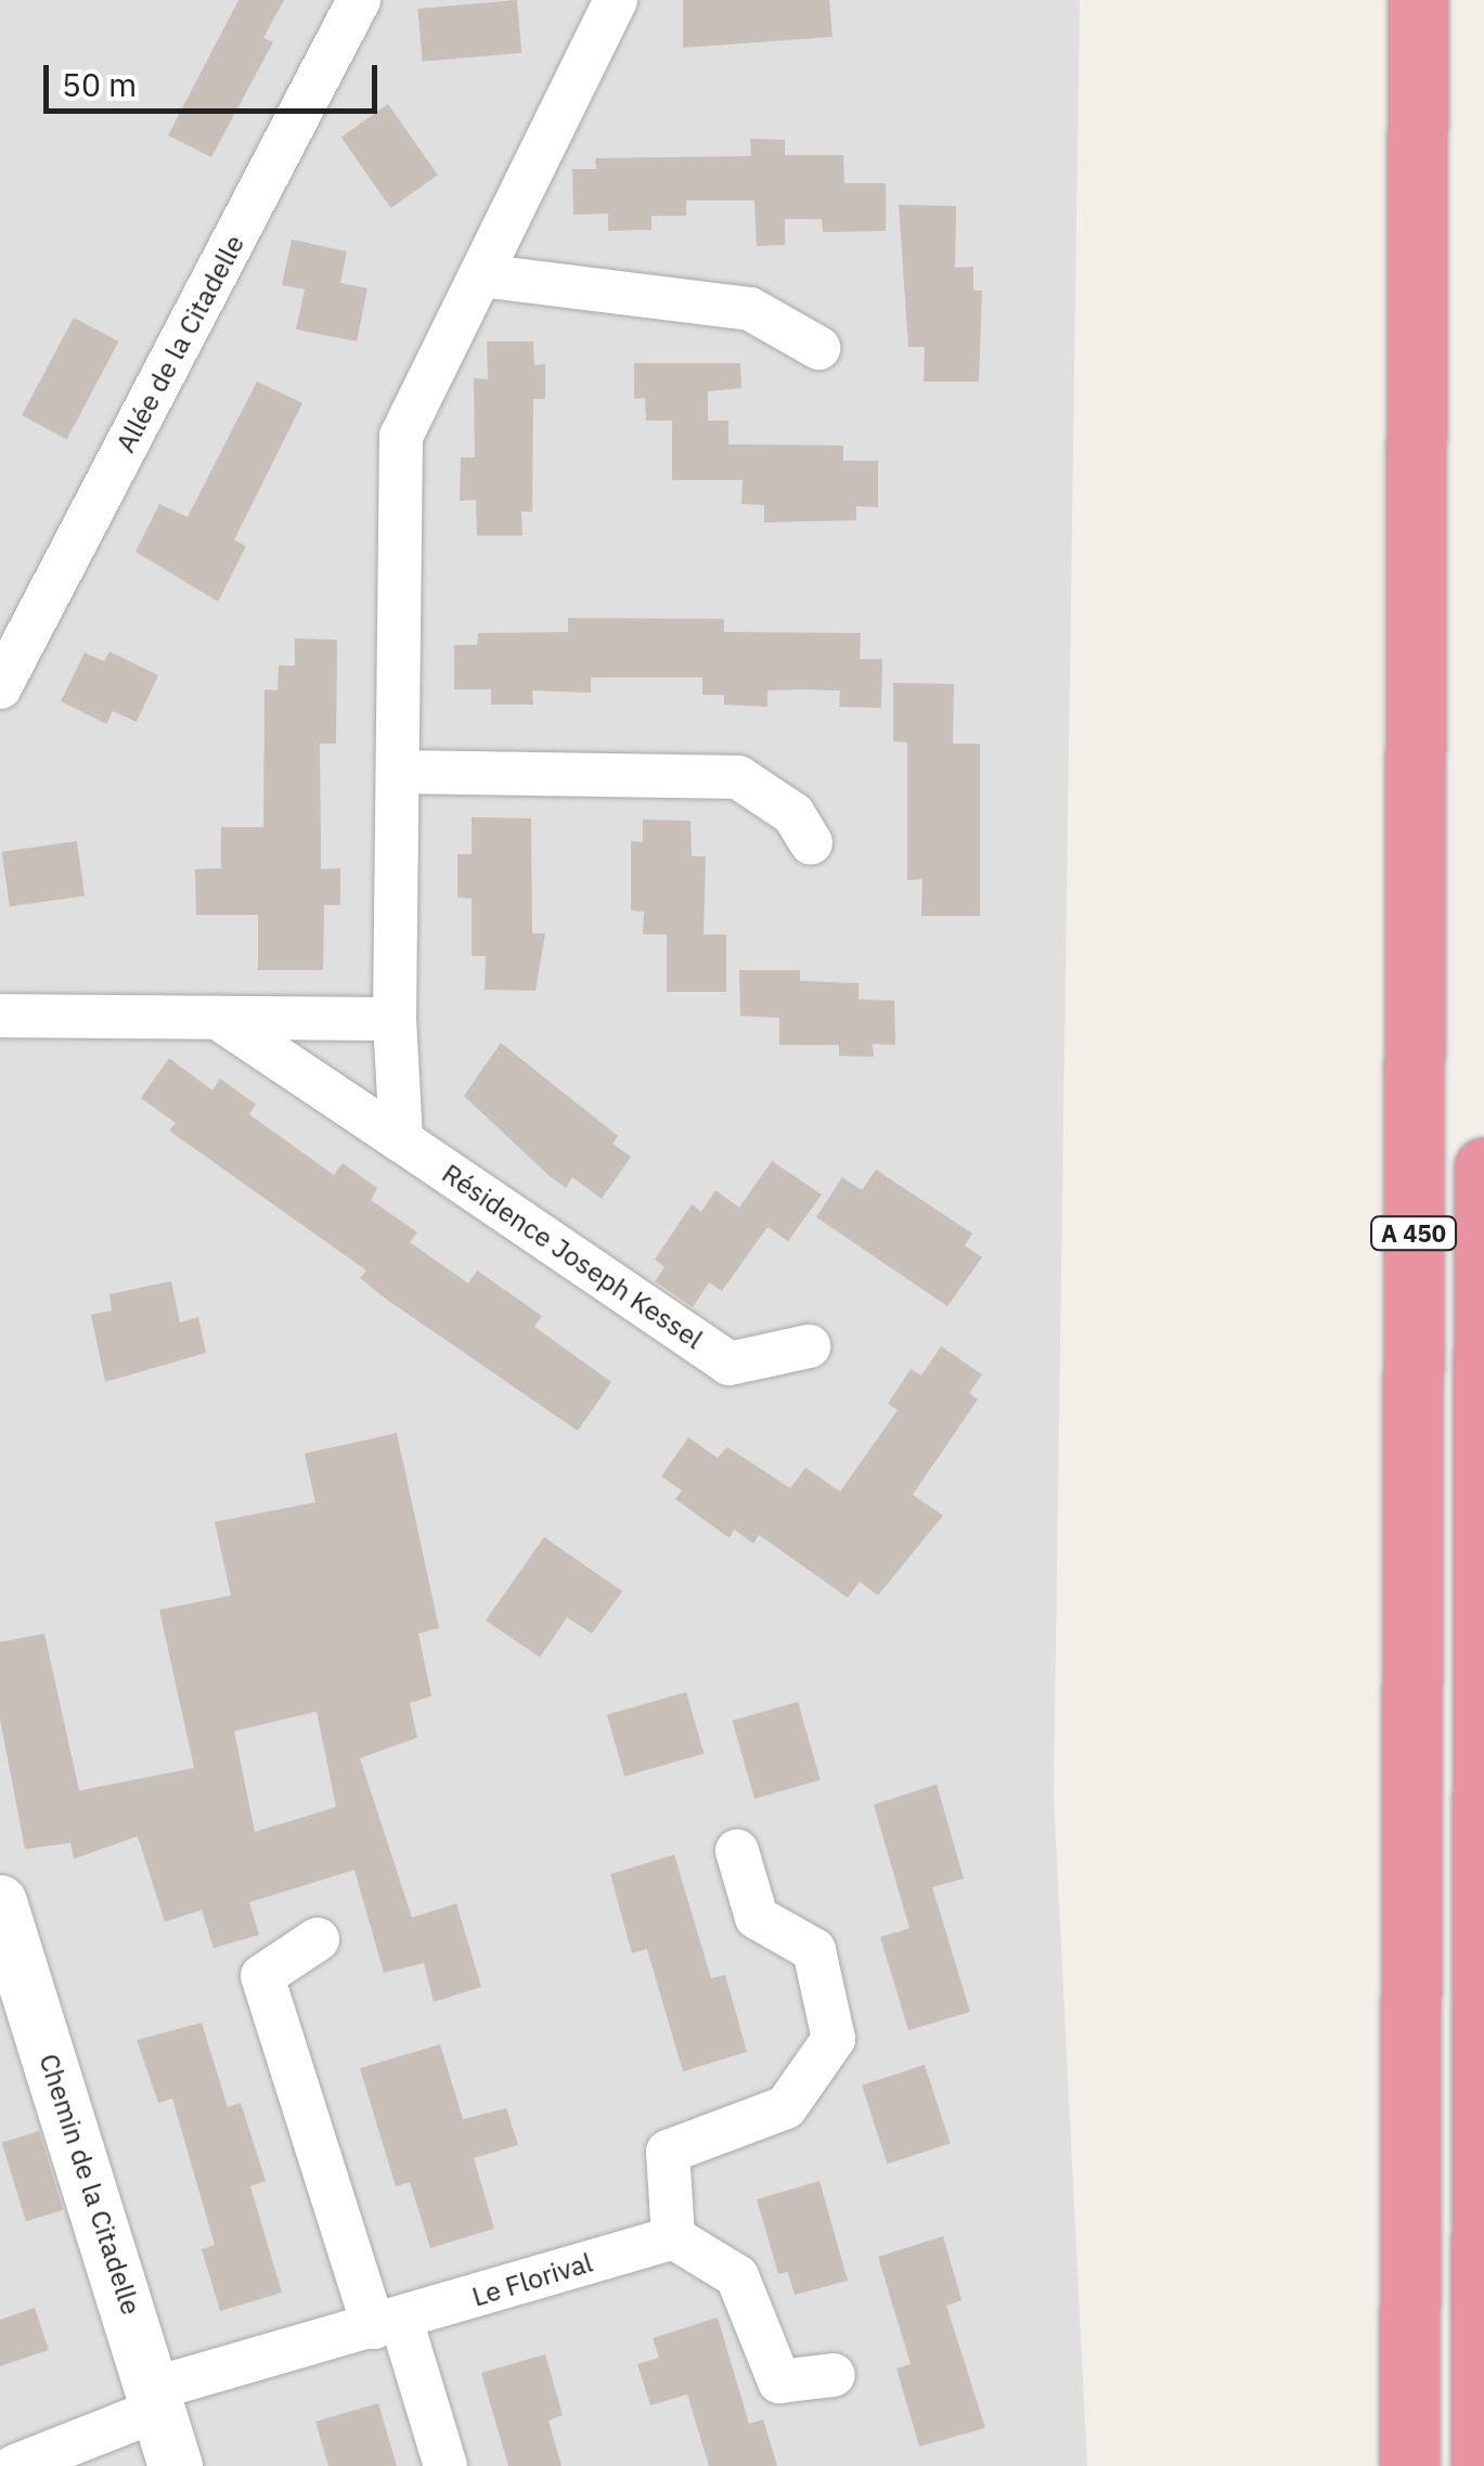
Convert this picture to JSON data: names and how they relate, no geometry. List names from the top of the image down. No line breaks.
{"streets":{"highway":["A 450"],"street":["Allée de la Citadelle","Résidence Joseph Kessel","Chemin de la Citadelle","Le Florival"]},"crossings":[["Chemin de la Citadelle","Le Florival"]],"scale_bar":"50 m"}
